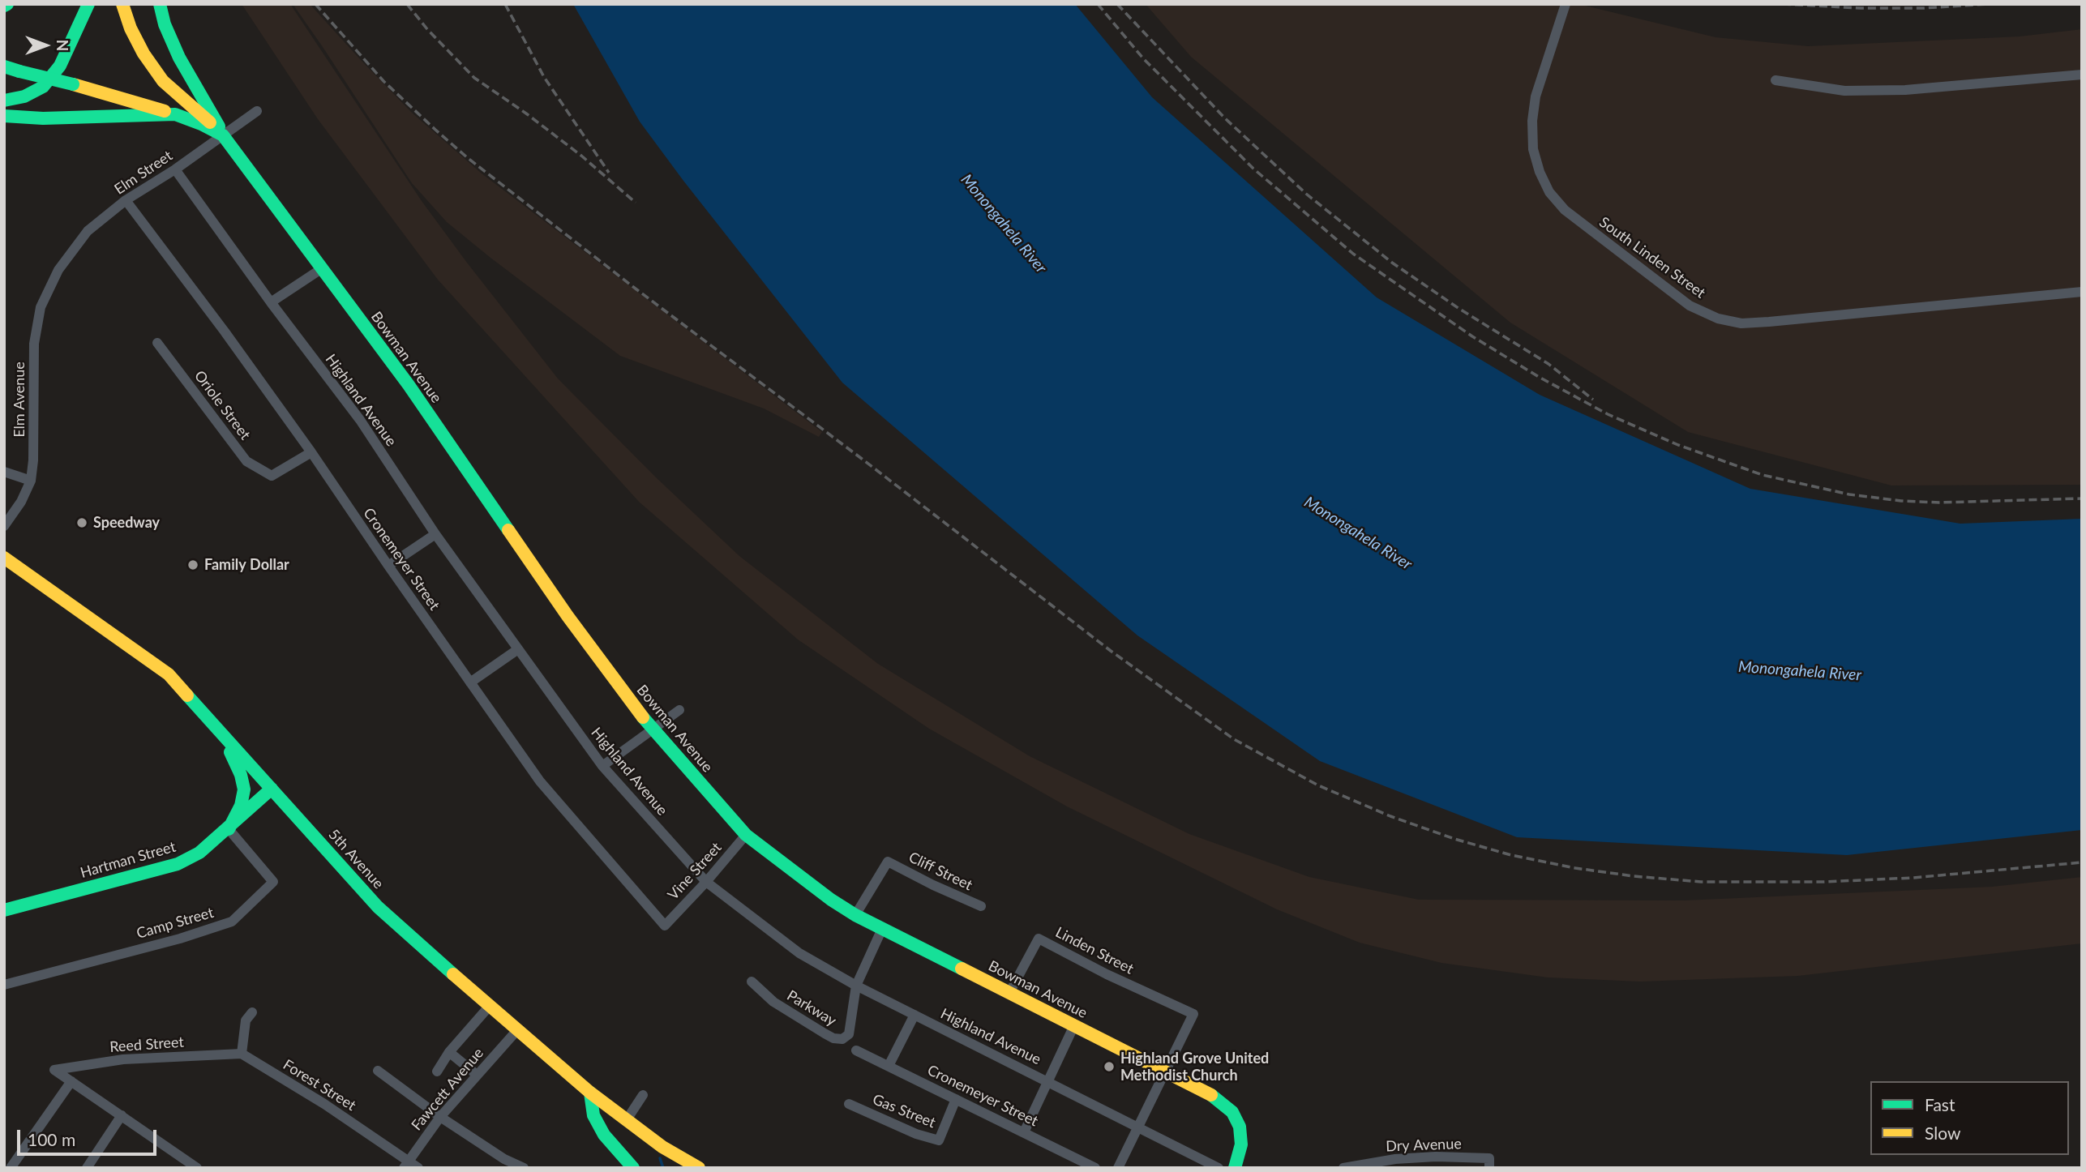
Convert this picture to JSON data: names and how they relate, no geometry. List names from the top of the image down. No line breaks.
{"streets":{"main road":["Bowman Avenue","5th Avenue","Hartman Street"],"street":["Elm Street","South Linden Street","Elm Avenue","Highland Avenue","Oriole Street","Cronemeyer Street","Vine Street","Cliff Street","Camp Street","Linden Street","Parkway","Reed Street","Forest Street","Fawcett Avenue","Gas Street","Dry Avenue"]},"crossings":[["Elm Street","Bowman Avenue"],["Elm Street","Elm Avenue"],["Elm Street","Highland Avenue"],["Elm Street","Cronemeyer Street"],["Bowman Avenue","Vine Street"],["Bowman Avenue","Cliff Street"],["Bowman Avenue","Linden Street"],["Highland Avenue","Vine Street"],["Highland Avenue","Parkway"],["Oriole Street","Cronemeyer Street"],["Cronemeyer Street","Vine Street"],["Cronemeyer Street","Gas Street"],["5th Avenue","Hartman Street"],["5th Avenue","Fawcett Avenue"],["Hartman Street","Camp Street"],["Reed Street","Forest Street"],["Forest Street","Fawcett Avenue"]],"water":["Monongahela River"],"places":["Speedway","Family Dollar","Highland Grove United Methodist Church"],"legend":["Fast","Slow"],"scale_bar":"100 m","north":"right"}
